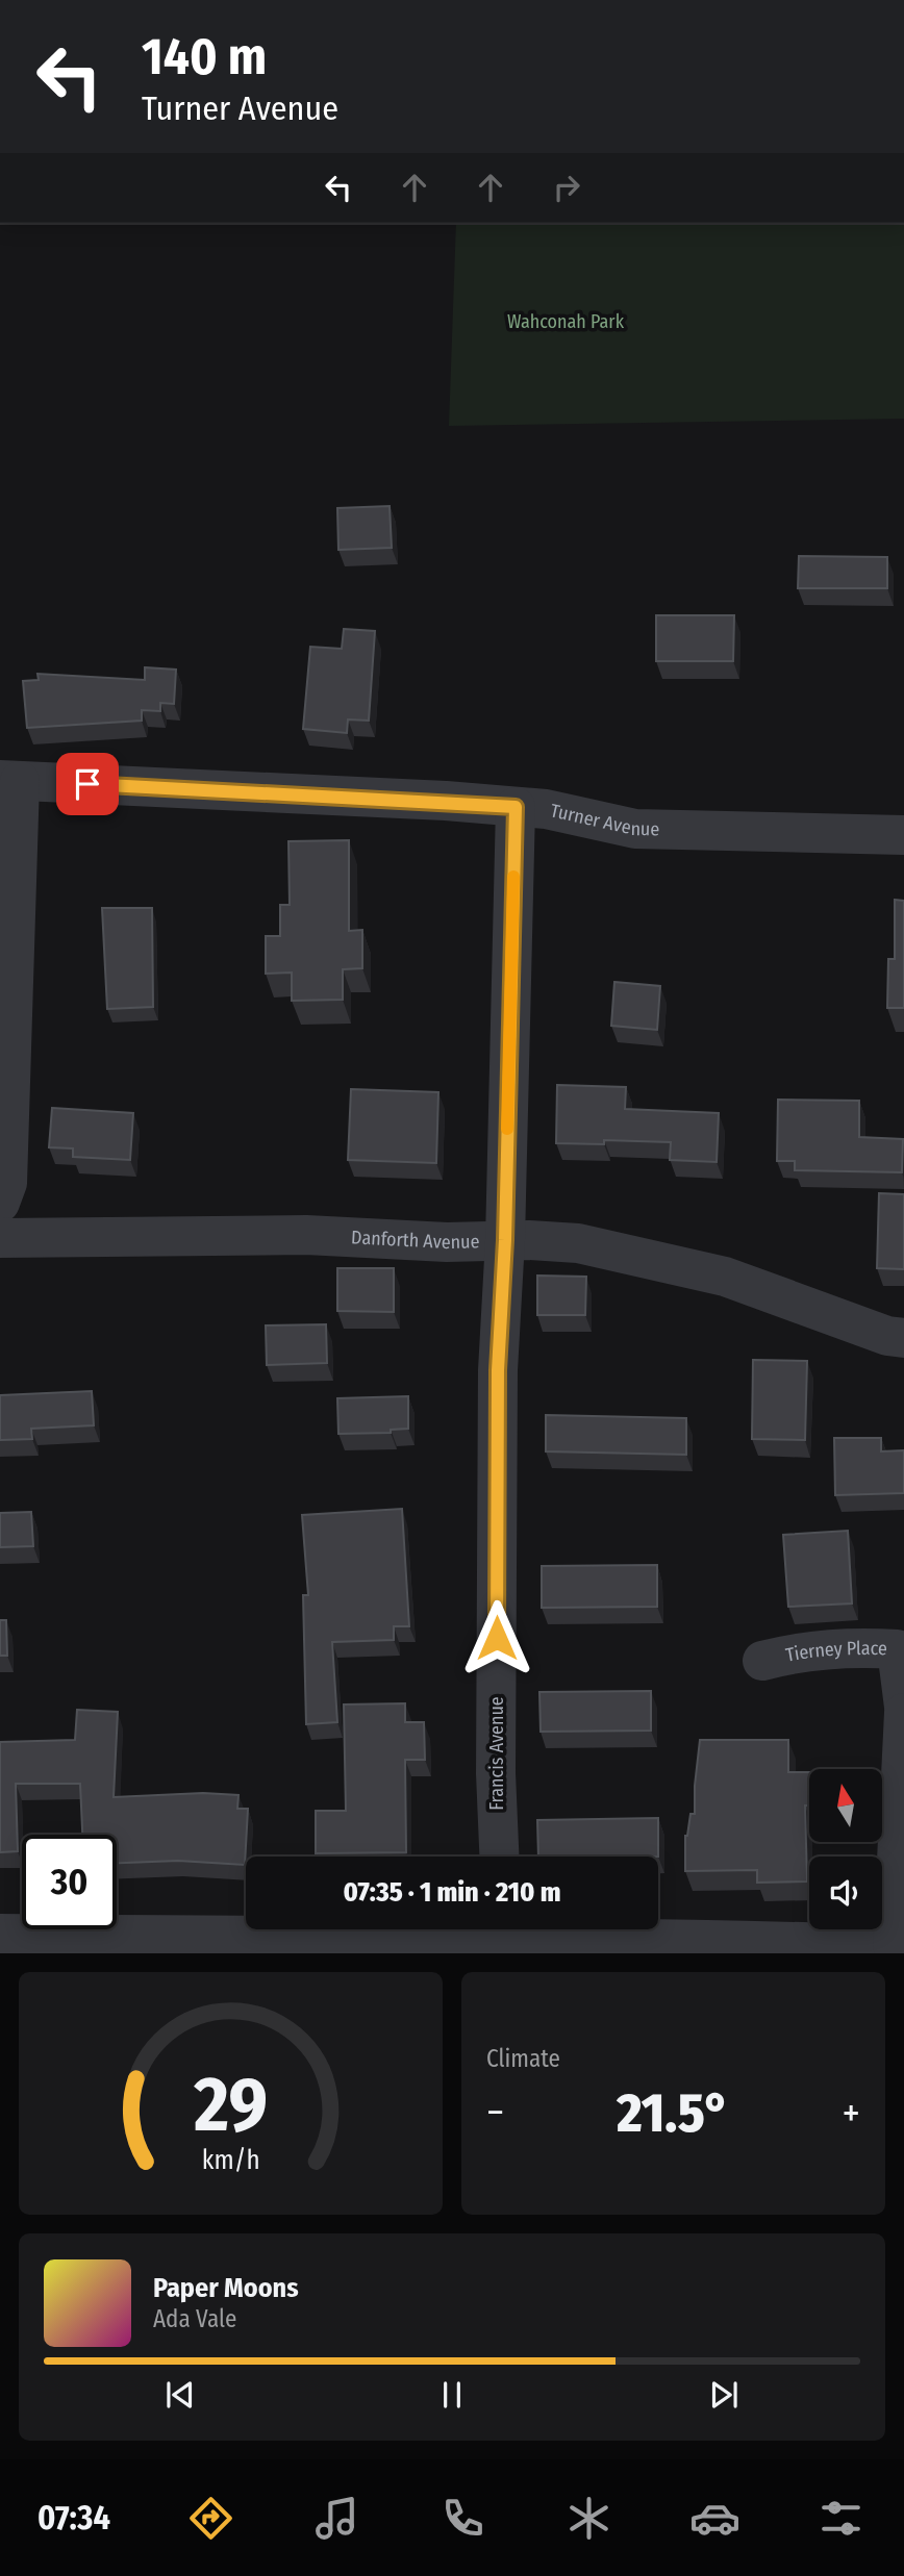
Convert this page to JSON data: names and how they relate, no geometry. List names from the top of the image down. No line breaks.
{"streets":{"street":["Turner Avenue","Danforth Avenue","Tierney Place","Francis Avenue"]},"crossings":[["Turner Avenue","Francis Avenue"],["Danforth Avenue","Francis Avenue"]],"parks":["Wahconah Park"],"north":"top","page":{"turn":["140 m","Turner Avenue"],"limit":"30","trip":"07:35 · 1 min · 210 m","tile":"Climate","heat":["−","21.5°","+"],"song":["Paper Moons","Ada Vale"],"tabs":"07:34","gauge":["29","km/h"]}}
